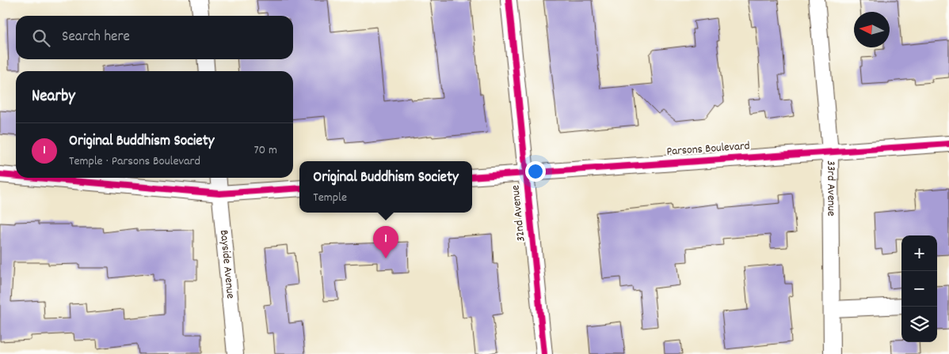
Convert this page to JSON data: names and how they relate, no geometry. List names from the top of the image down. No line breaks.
{"streets":{"street":["Parsons Boulevard","33rd Avenue","32nd Avenue","Bayside Avenue"]},"crossings":[["Parsons Boulevard","33rd Avenue"],["Parsons Boulevard","32nd Avenue"]],"north":"left","page":{"search":"Search here","heading":"Nearby","list":[{"mark":"1","name":"Original Buddhism Society","note":"Temple · Parsons Boulevard","value":"70 m"}],"popup":["Original Buddhism Society","Temple"],"pins":"1","map_buttons":["+","−"]}}
